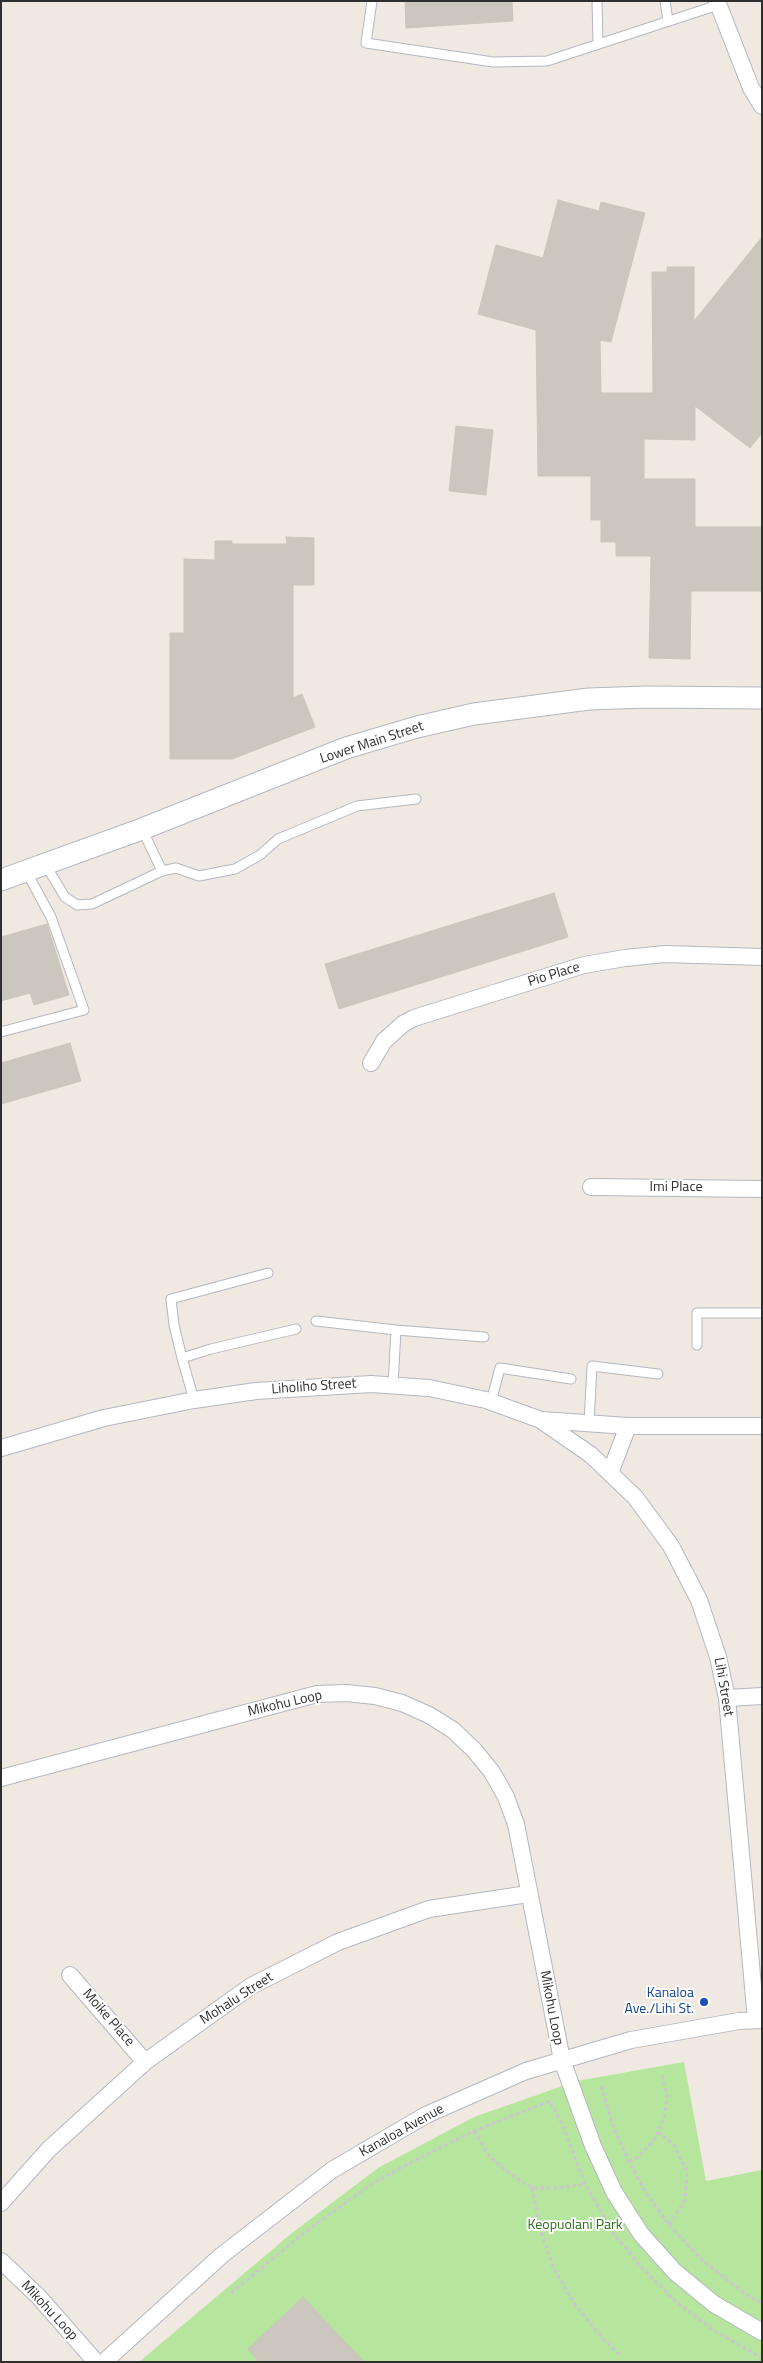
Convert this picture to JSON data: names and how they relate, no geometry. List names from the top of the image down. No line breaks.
{"streets":{"street":["Lower Main Street","Pio Place","Imi Place","Liholiho Street","Lihi Street","Mikohu Loop","Mohalu Street","Moike Place","Kanaloa Avenue"]},"crossings":[["Liholiho Street","Lihi Street"],["Lihi Street","Kanaloa Avenue"],["Mikohu Loop","Mohalu Street"],["Mikohu Loop","Kanaloa Avenue"],["Mohalu Street","Moike Place"]],"parks":["Keopuolani Park"],"places":["Kanaloa Ave./Lihi St."]}
